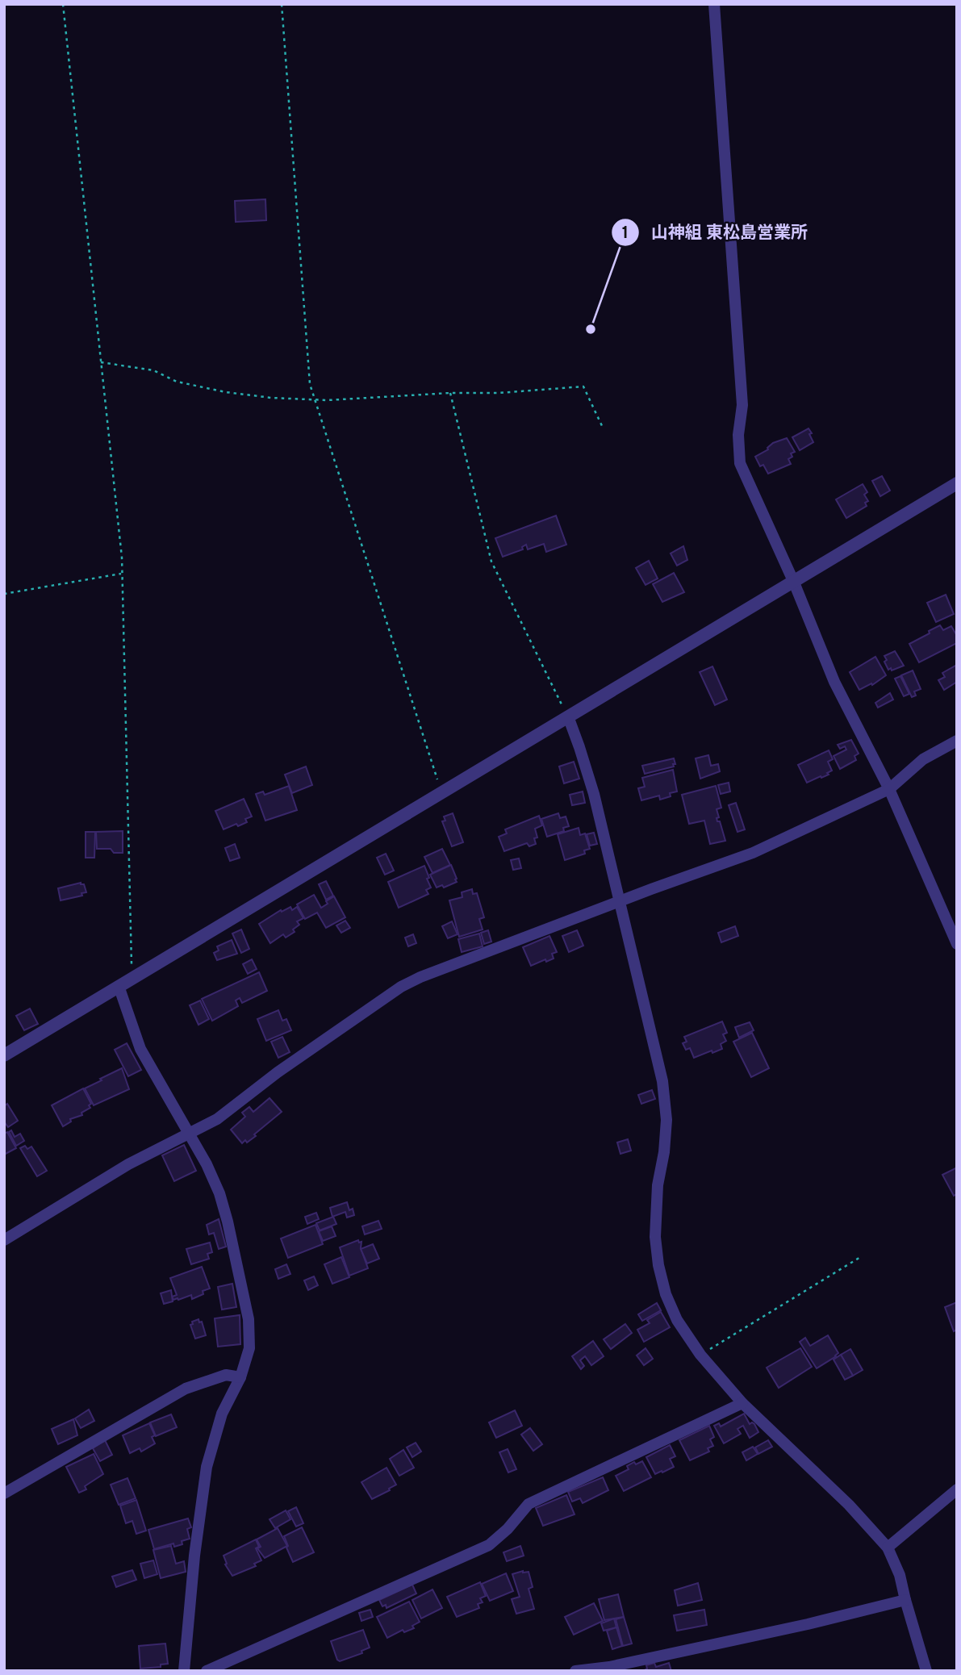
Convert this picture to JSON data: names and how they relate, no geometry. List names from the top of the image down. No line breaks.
{"places":["山神組 東松島営業所"]}
